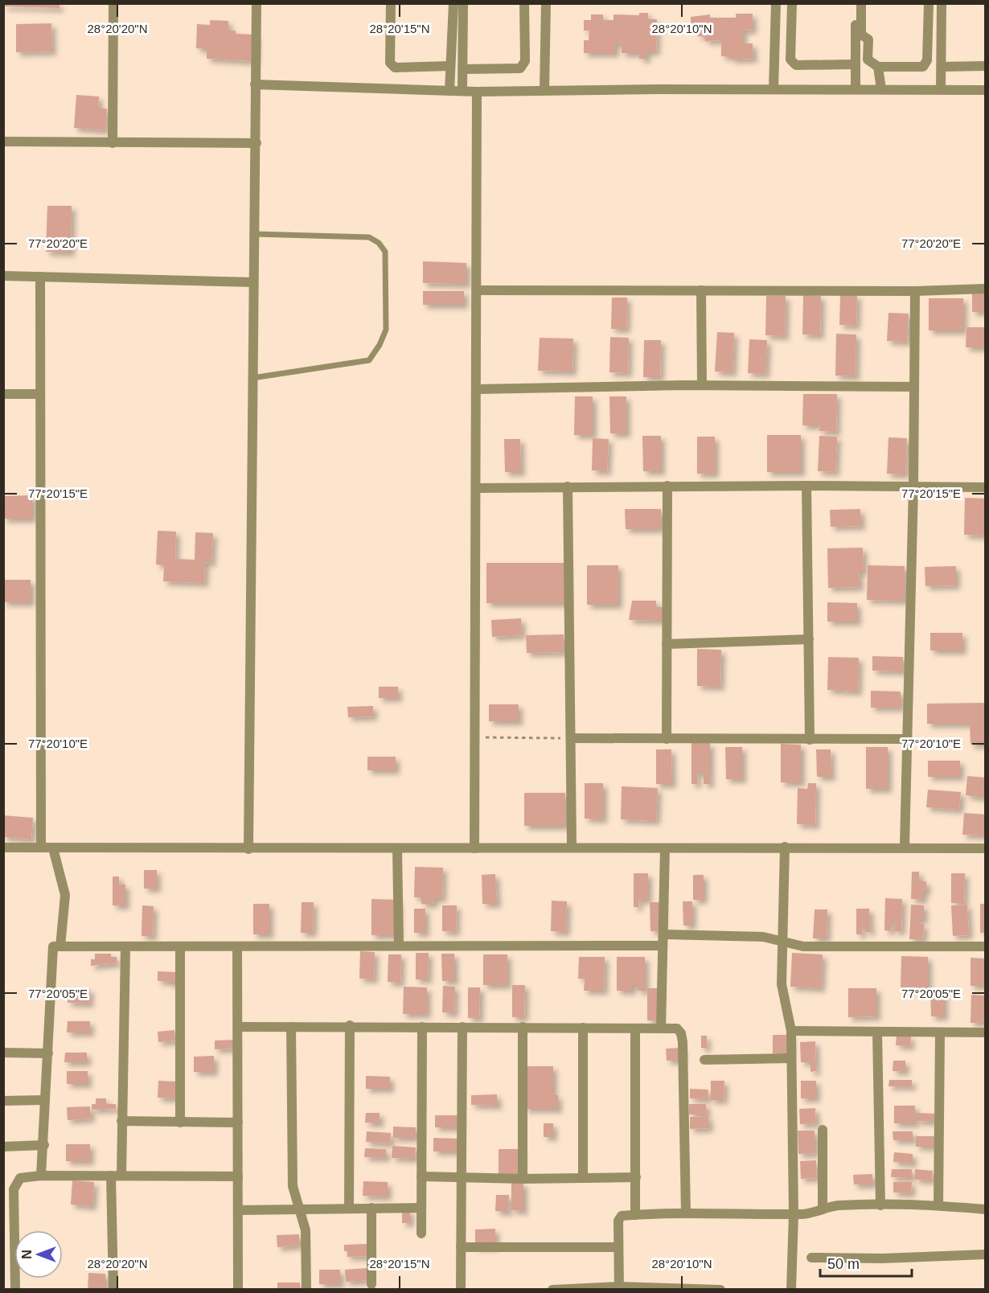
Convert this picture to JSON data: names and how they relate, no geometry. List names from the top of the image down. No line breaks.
{"scale_bar":"50 m","north":"left","coordinates":["28°20'20\"N","28°20'15\"N","28°20'10\"N","77°20'20\"E","77°20'15\"E","77°20'10\"E","77°20'05\"E"]}
